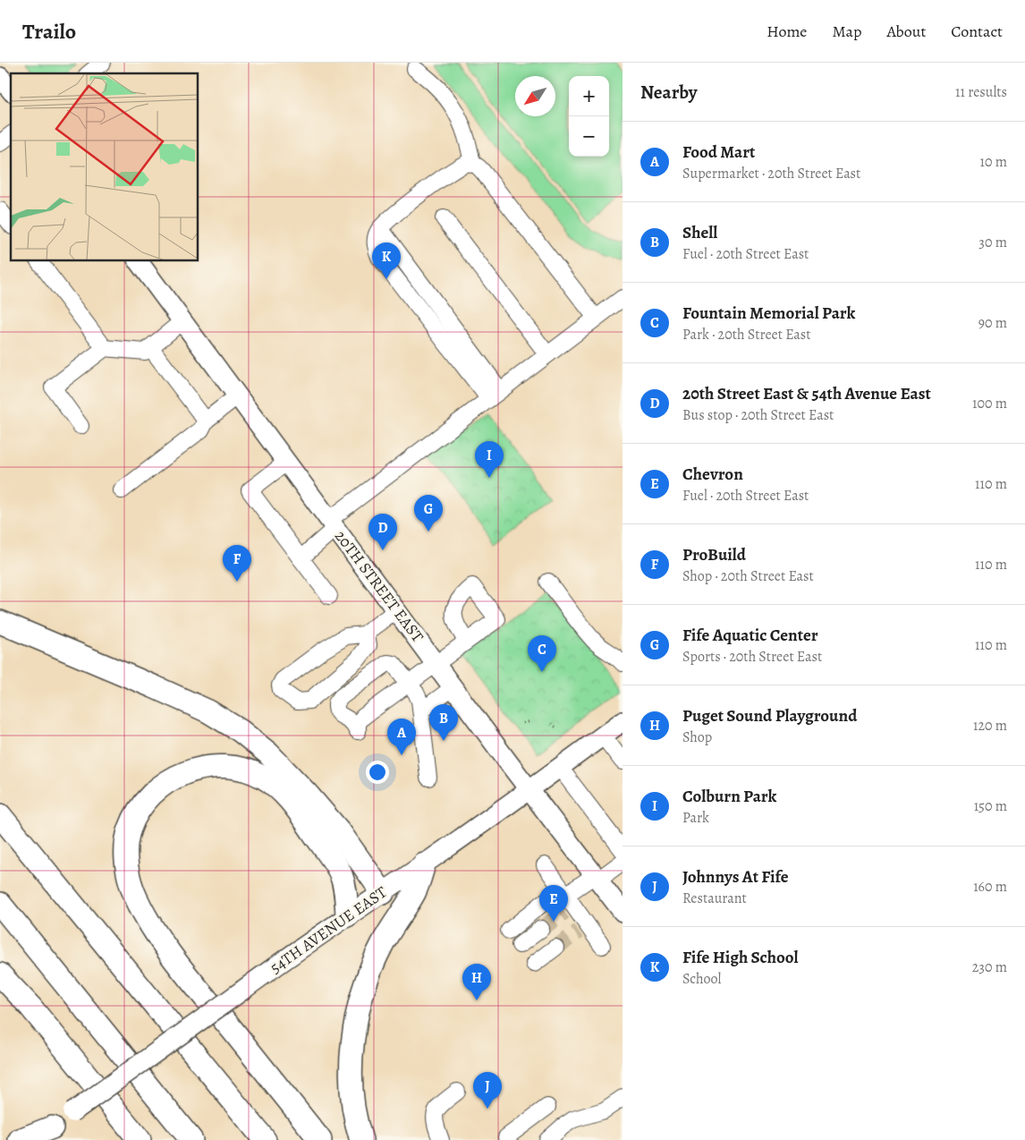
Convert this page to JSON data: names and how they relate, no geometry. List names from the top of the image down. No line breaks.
{"streets":{"main road":["20TH STREET EAST","54TH AVENUE EAST"]},"crossings":[["20TH STREET EAST","54TH AVENUE EAST"]],"north":"bottom left","page":{"header":"Trailo","nav":["Home","Map","About","Contact"],"heading":["Nearby","11 results"],"map_buttons":["+","−"],"list":[{"mark":"A","name":"Food Mart","note":"Supermarket · 20th Street East","value":"10 m"},{"mark":"B","name":"Shell","note":"Fuel · 20th Street East","value":"30 m"},{"mark":"C","name":"Fountain Memorial Park","note":"Park · 20th Street East","value":"90 m"},{"mark":"D","name":"20th Street East & 54th Avenue East","note":"Bus stop · 20th Street East","value":"100 m"},{"mark":"E","name":"Chevron","note":"Fuel · 20th Street East","value":"110 m"},{"mark":"F","name":"ProBuild","note":"Shop · 20th Street East","value":"110 m"},{"mark":"G","name":"Fife Aquatic Center","note":"Sports · 20th Street East","value":"110 m"},{"mark":"H","name":"Puget Sound Playground","note":"Shop","value":"120 m"},{"mark":"I","name":"Colburn Park","note":"Park","value":"150 m"},{"mark":"J","name":"Johnnys At Fife","note":"Restaurant","value":"160 m"},{"mark":"K","name":"Fife High School","note":"School","value":"230 m"}],"pins":["K","I","G","D","F","C","B","A","E","H","J"]}}
